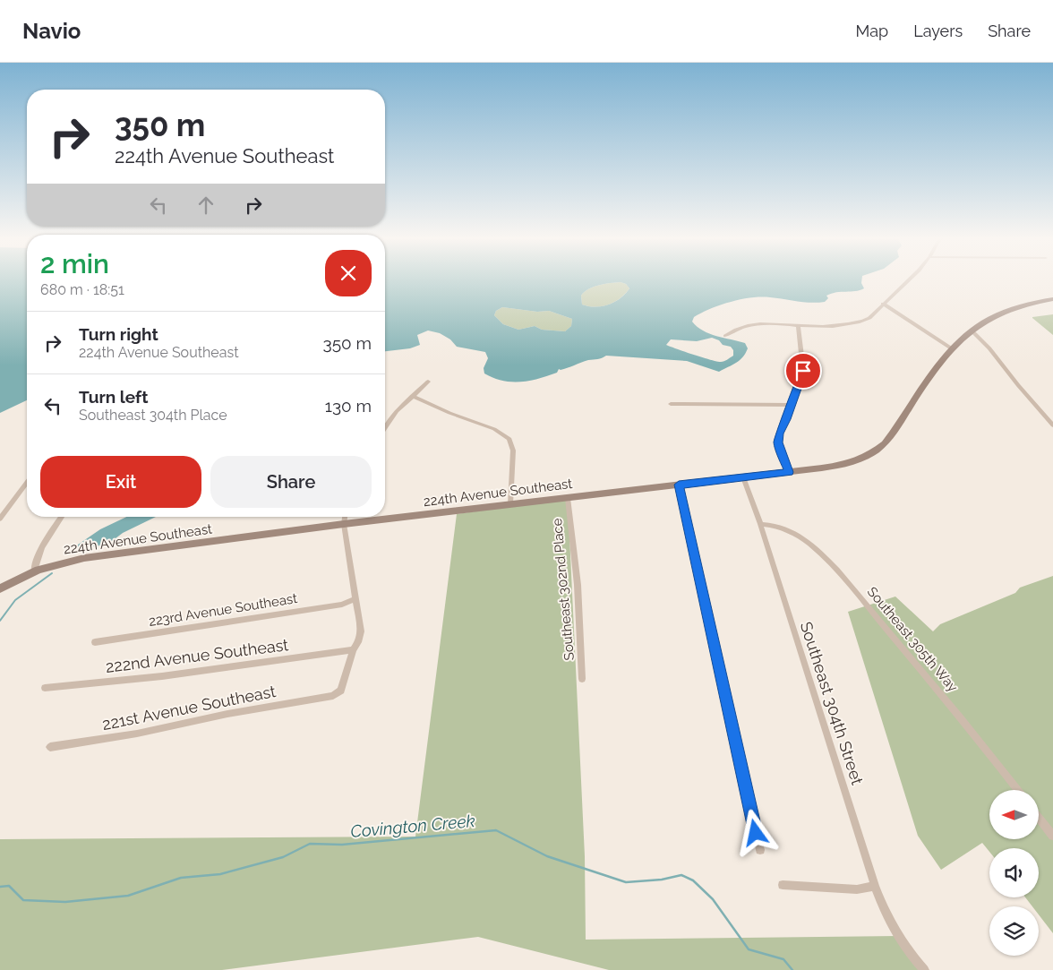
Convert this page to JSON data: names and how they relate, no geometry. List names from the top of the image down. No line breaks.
{"streets":{"street":["224th Avenue Southeast","Southeast 302nd Place","223rd Avenue Southeast","Southeast 305th Way","222nd Avenue Southeast","Southeast 304th Street","221st Avenue Southeast"]},"crossings":[["224th Avenue Southeast","Southeast 302nd Place"],["224th Avenue Southeast","Southeast 304th Street"],["Southeast 305th Way","Southeast 304th Street"],["222nd Avenue Southeast","221st Avenue Southeast"]],"water":["Covington Creek"],"north":"left","page":{"header":"Navio","nav":["Map","Layers","Share"],"turn":["350 m","224th Avenue Southeast"],"heading":["2 min","680 m · 18:51"],"list":[{"name":"Turn right","note":"224th Avenue Southeast","value":"350 m"},{"name":"Turn left","note":"Southeast 304th Place","value":"130 m"}],"buttons":["Exit","Share"]}}
